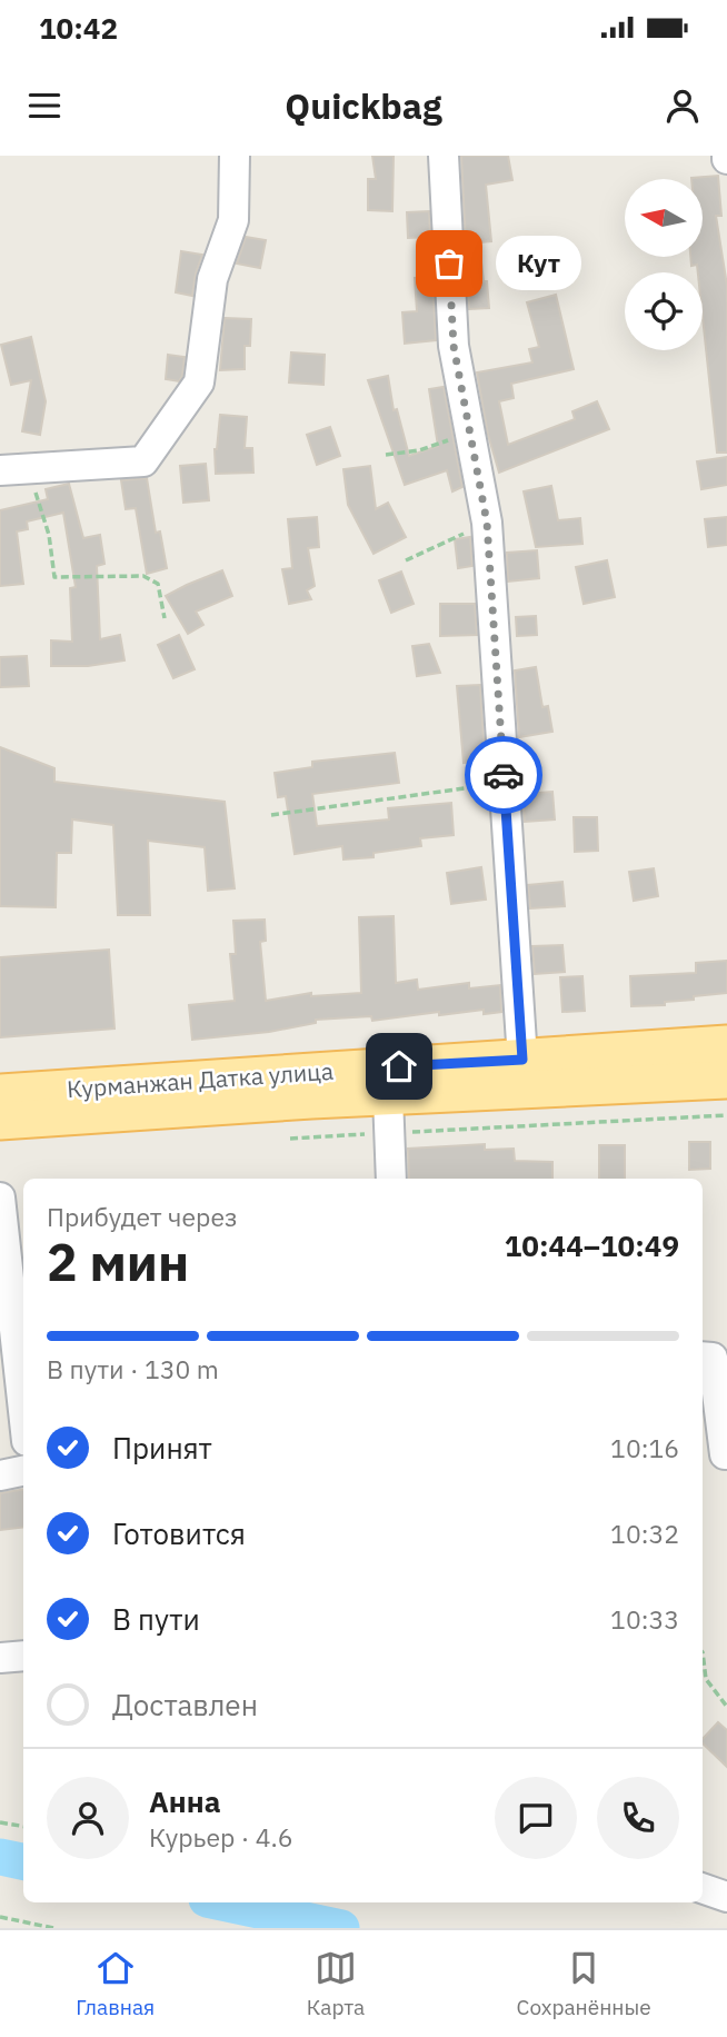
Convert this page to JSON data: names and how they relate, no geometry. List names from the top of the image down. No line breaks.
{"streets":{"main road":["Курманжан Датка улица"]},"places":["Кут"],"north":"left","page":{"status":"10:42","header":"Quickbag","bubble":"Кут","heading":["2 мин","Прибудет через","10:44–10:49"],"panel":["Анна","Курьер · 4.6"],"bar":"В пути · 130 m","list":[["Принят","10:16"],["Готовится","10:32"],["В пути","10:33"],"Доставлен"],"tabs":["Главная","Карта","Сохранённые"]}}
